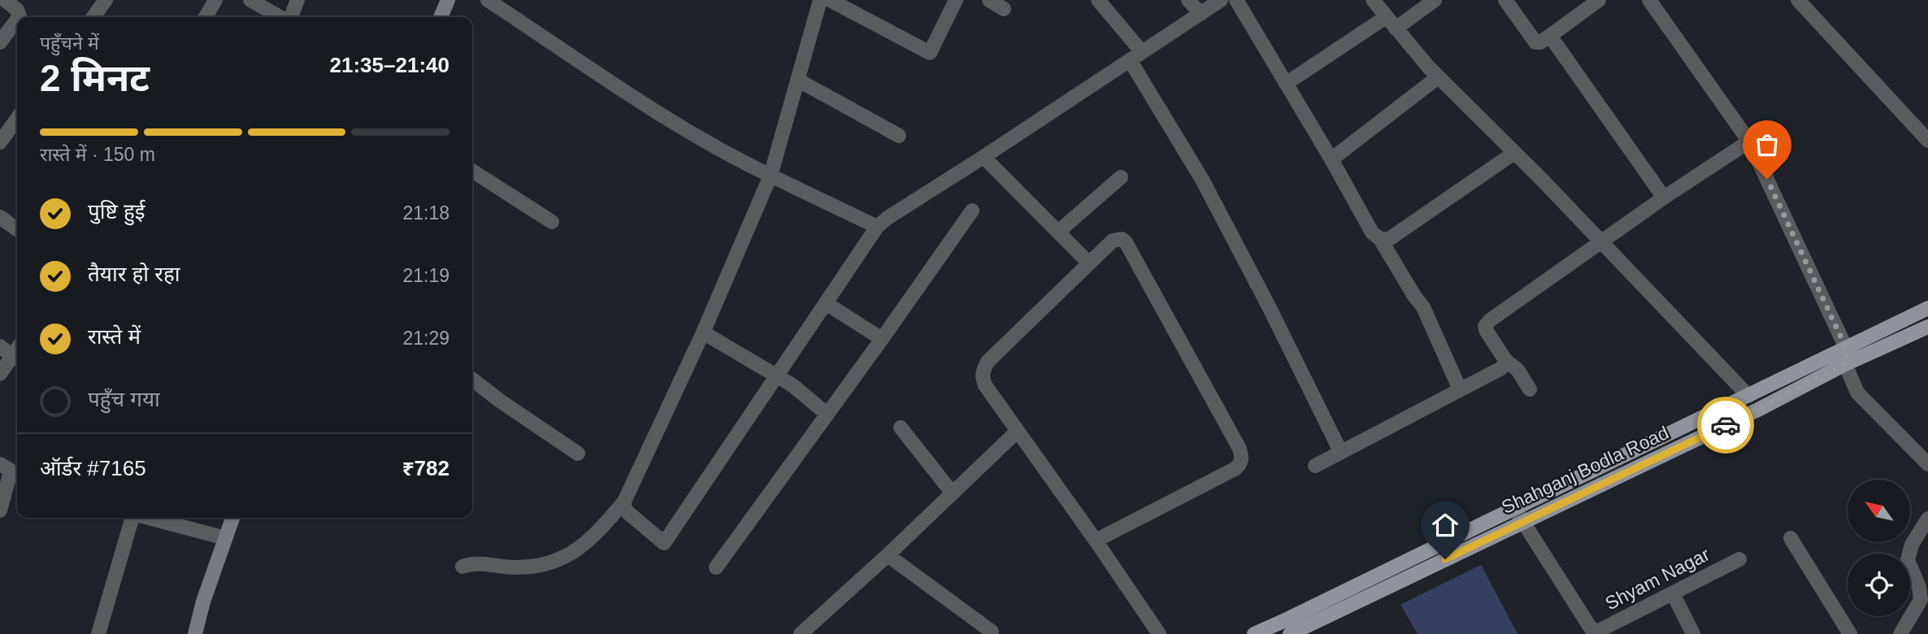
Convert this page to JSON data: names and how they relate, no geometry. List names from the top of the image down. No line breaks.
{"streets":{"main road":["Shahganj Bodla Road"],"street":["Shyam Nagar"]},"crossings":[["Shahganj Bodla Road","Shyam Nagar"]],"north":"top left","page":{"heading":["2 मिनट","पहुँचने में","21:35–21:40"],"panel":["ऑर्डर #7165","₹782"],"bar":"रास्ते में · 150 m","list":[["पुष्टि हुई","21:18"],["तैयार हो रहा","21:19"],["रास्ते में","21:29"],"पहुँच गया"]}}
